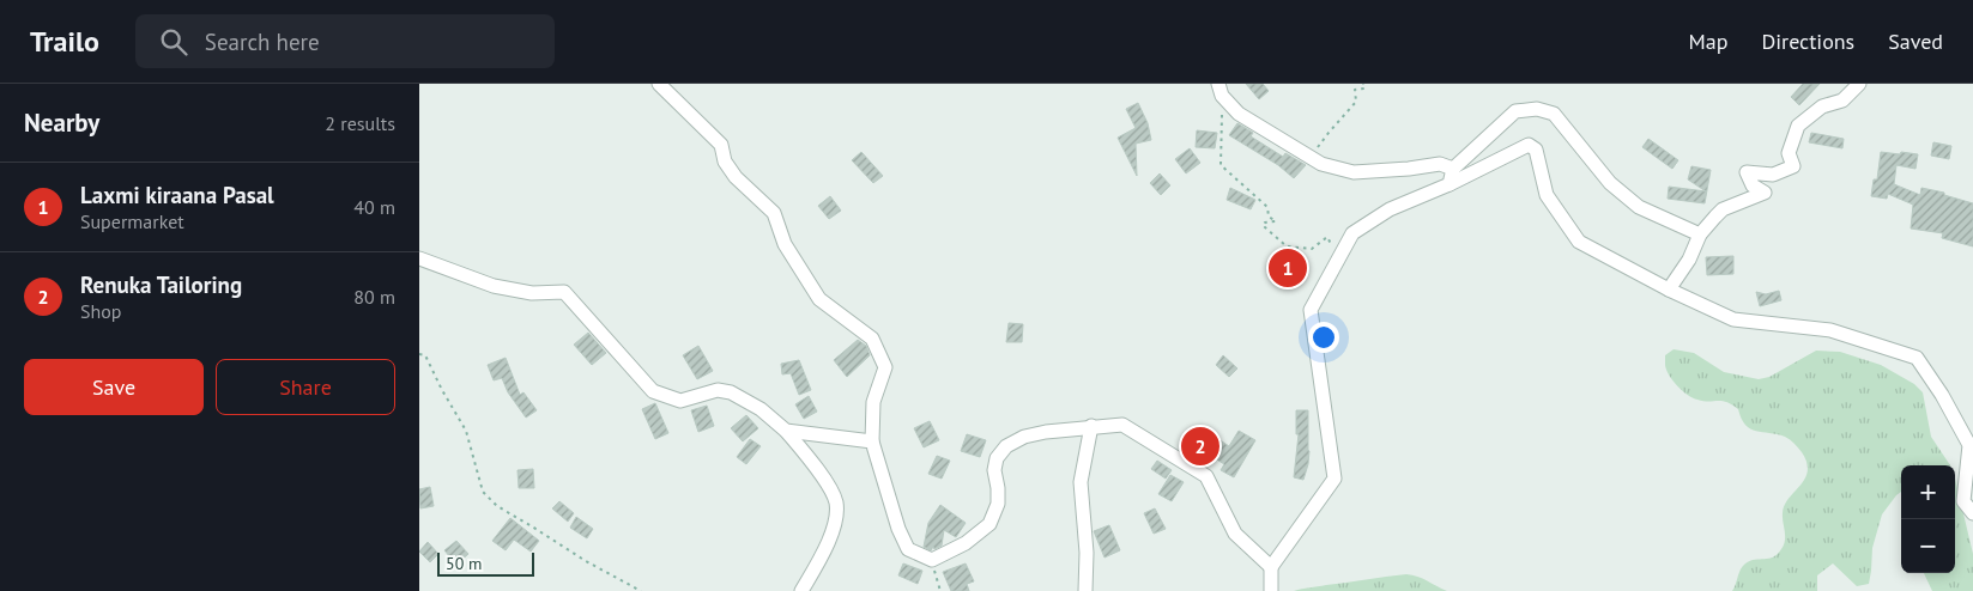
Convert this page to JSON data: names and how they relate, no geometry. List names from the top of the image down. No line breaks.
{"scale_bar":"50 m","page":{"header":"Trailo","search":"Search here","nav":["Map","Directions","Saved"],"heading":["Nearby","2 results"],"list":[{"mark":"1","name":"Laxmi kiraana Pasal","note":"Supermarket","value":"40 m"},{"mark":"2","name":"Renuka Tailoring","note":"Shop","value":"80 m"}],"pins":["1","2"],"buttons":["Save","Share"],"map_buttons":["+","−"],"scale":"50 m"}}
